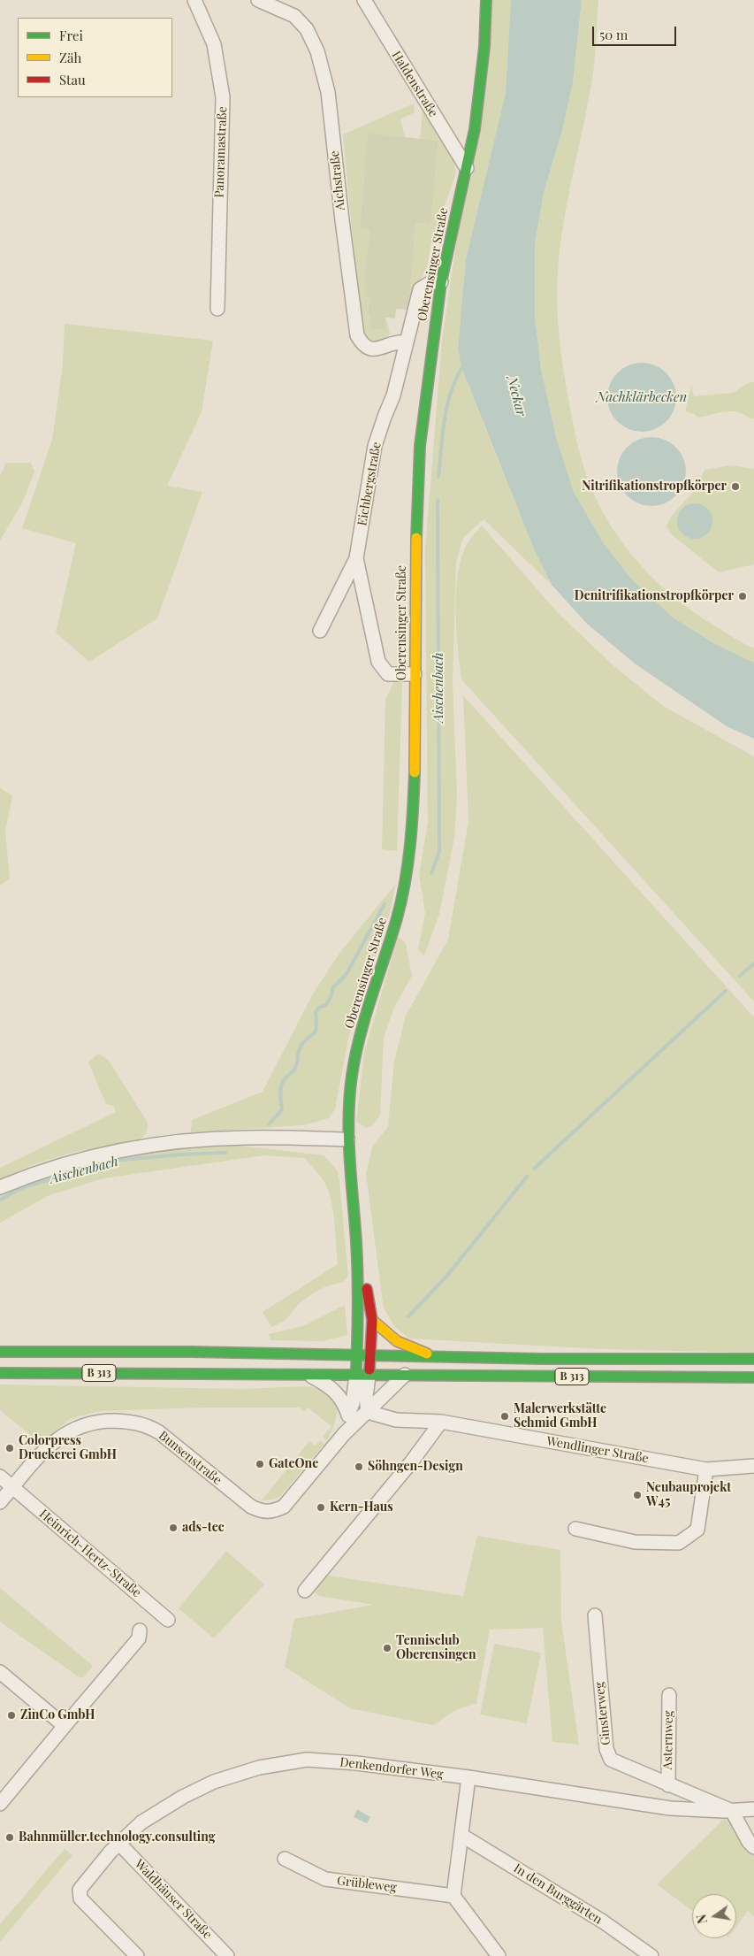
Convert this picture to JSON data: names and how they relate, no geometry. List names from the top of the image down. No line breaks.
{"streets":{"main road":["Oberensinger Straße","B 313"],"street":["Haldenstraße","Panoramastraße","Aichstraße","Eichbergstraße","Wendlinger Straße","Bunsenstraße","Heinrich-Hertz-Straße","Ginsterweg","Asternweg","Denkendorfer Weg","Grübleweg","In den Burggärten","Waldhäuser Straße"]},"crossings":[["Haldenstraße","Oberensinger Straße"],["Aichstraße","Eichbergstraße"],["Oberensinger Straße","Eichbergstraße"],["Oberensinger Straße","B 313"],["Oberensinger Straße","Bunsenstraße"],["B 313","Bunsenstraße"],["Wendlinger Straße","Bunsenstraße"],["Bunsenstraße","Heinrich-Hertz-Straße"],["Ginsterweg","Asternweg"],["Ginsterweg","Denkendorfer Weg"],["Denkendorfer Weg","Waldhäuser Straße"]],"water":["Neckar","Nachklärbecken","Aischenbach"],"places":["Nitrifikationstropfkörper","Denitrifikationstropfkörper","Malerwerkstätte Schmid GmbH","Colorpress Druckerei GmbH","GateOne","Söhngen-Design","Neubauprojekt W45","Kern-Haus","ads-tec","Tennisclub Oberensingen","ZinCo GmbH","Bahnmüller.technology.consulting"],"legend":["Frei","Zäh","Stau"],"scale_bar":"50 m","north":"left"}
